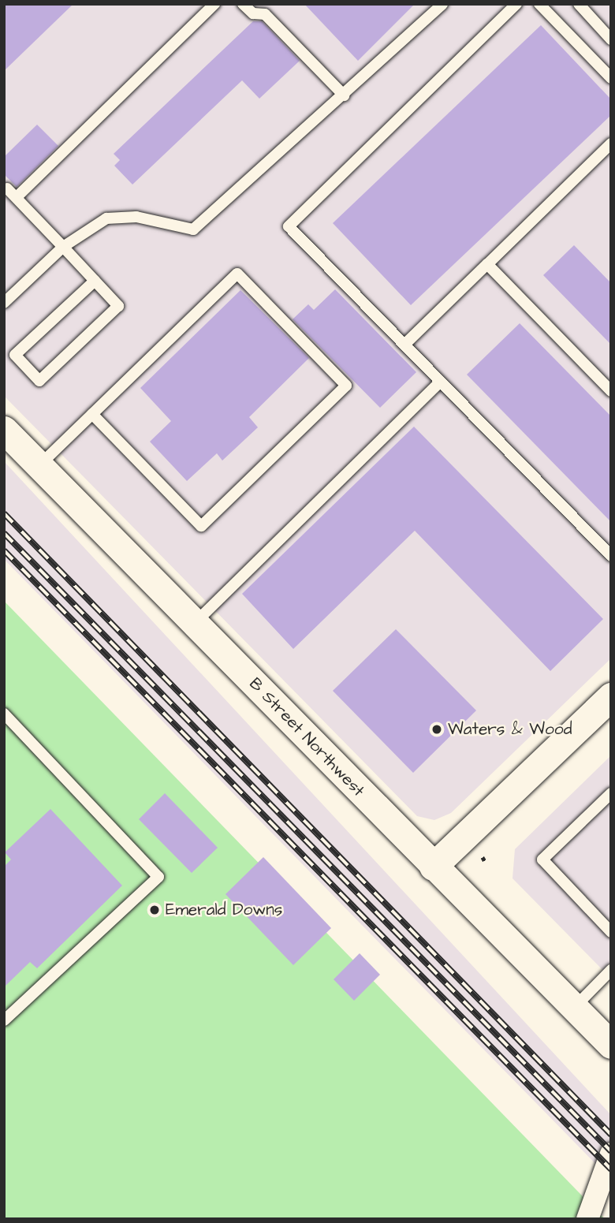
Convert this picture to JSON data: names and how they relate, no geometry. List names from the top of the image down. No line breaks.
{"streets":{"street":["B Street Northwest"]},"places":["Waters & Wood","Emerald Downs"]}
